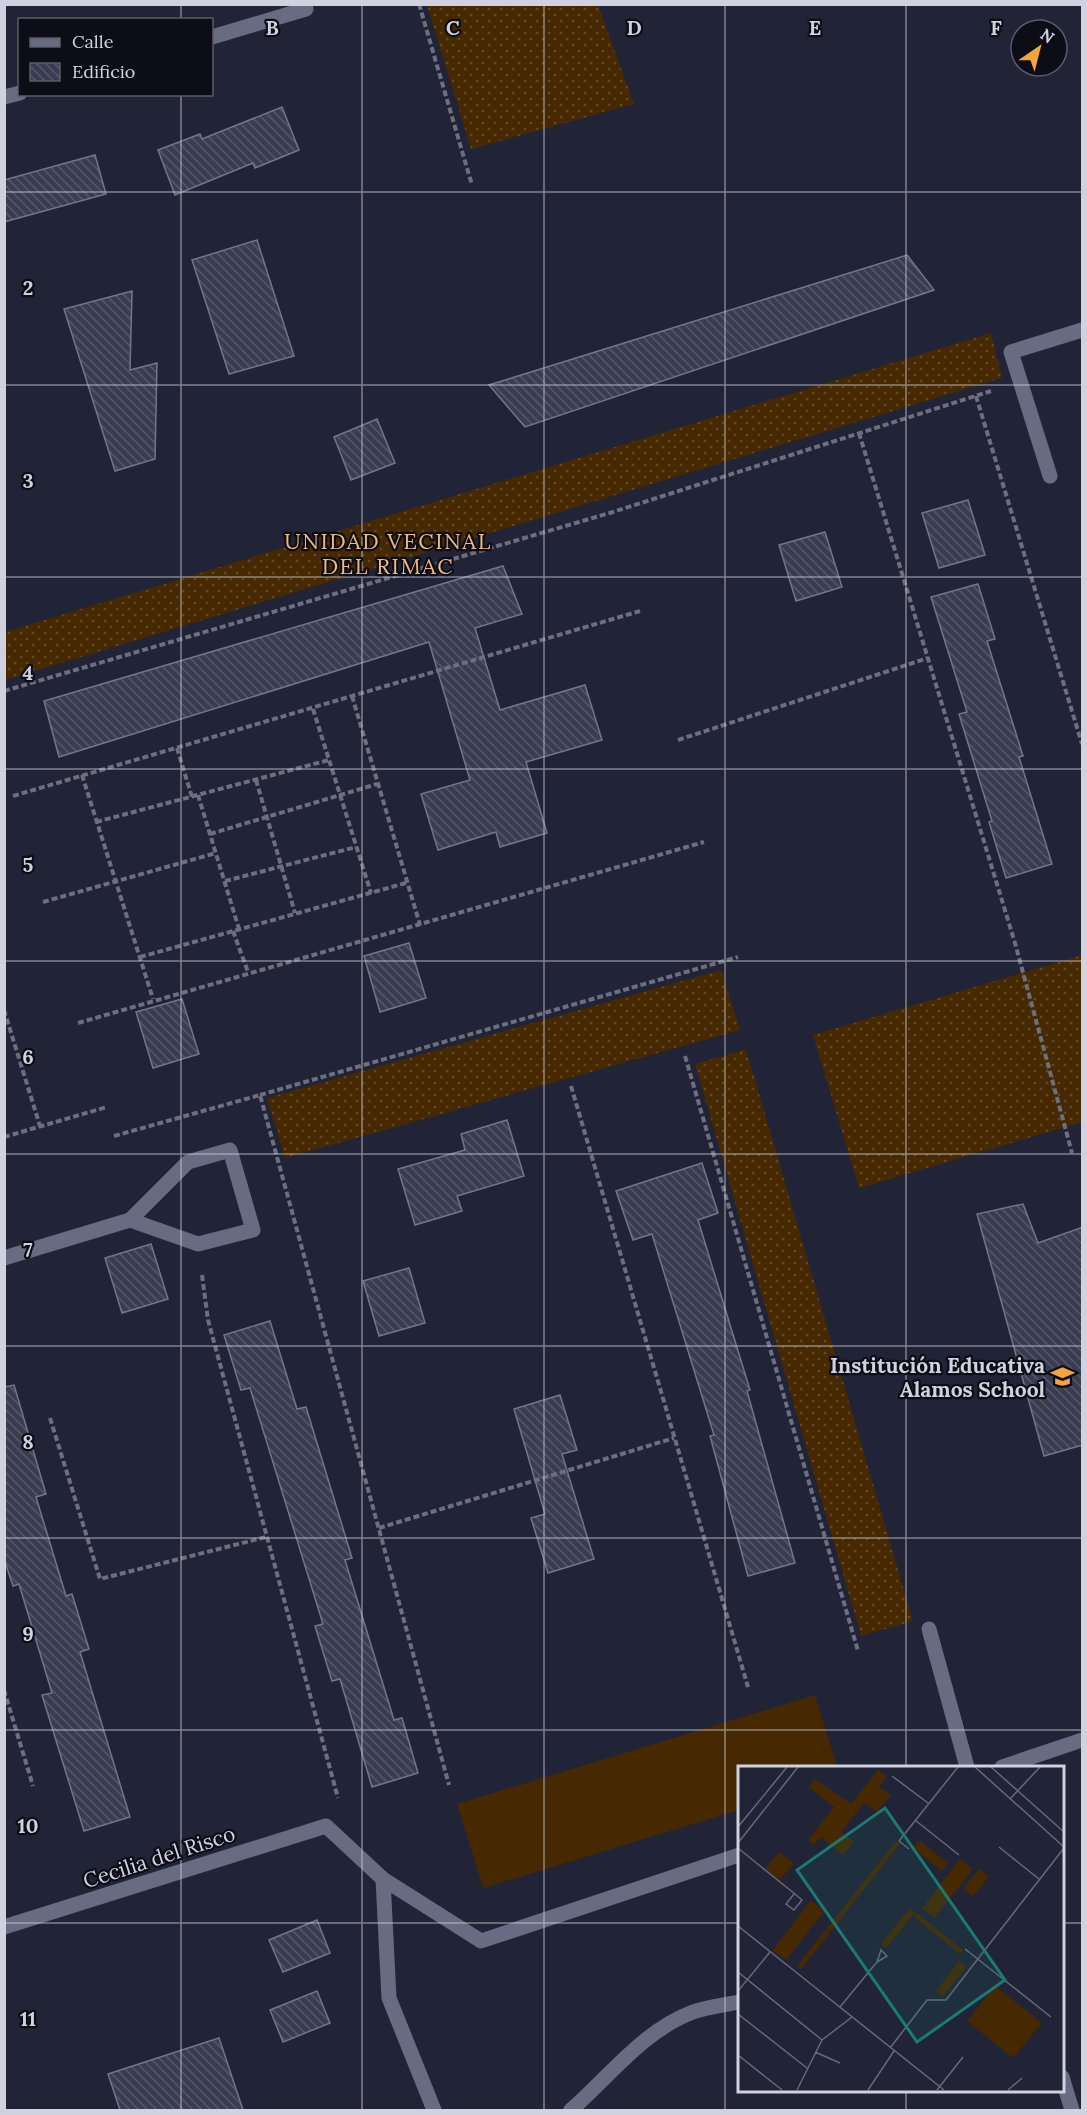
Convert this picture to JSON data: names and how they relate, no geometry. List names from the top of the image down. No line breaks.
{"streets":{"street":["Cecilia del Risco"]},"districts":["UNIDAD VECINAL DEL RIMAC"],"places":{"school or university":["Institución Educativa Alamos School"]},"legend":["Calle","Edificio"],"north":"top right","grid":{"columns":["B","C","D","E","F"],"rows":["2","3","4","5","6","7","8","9","10","11"]}}
